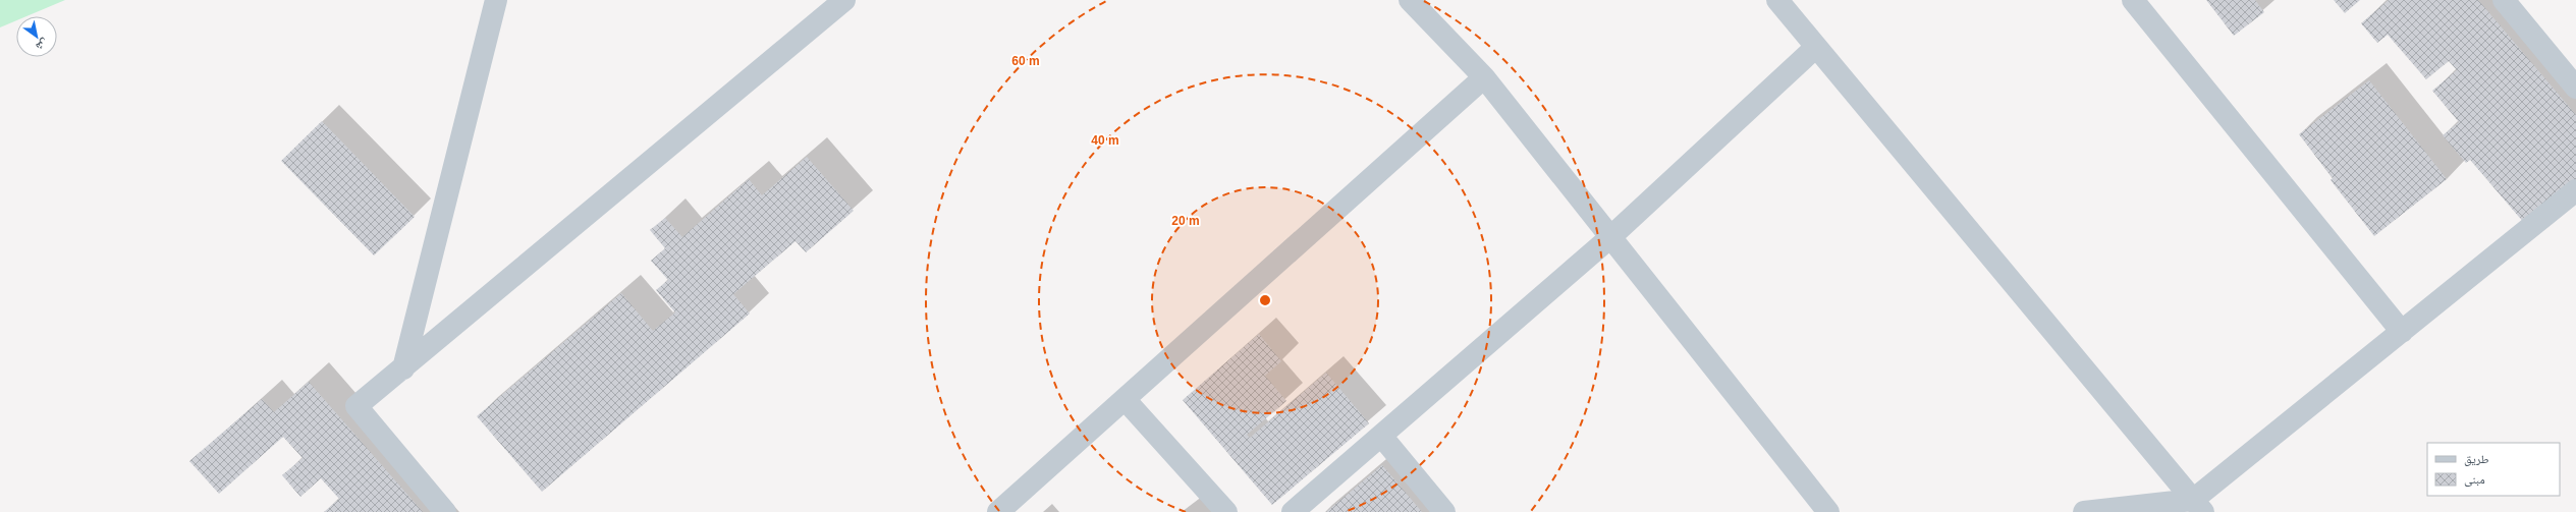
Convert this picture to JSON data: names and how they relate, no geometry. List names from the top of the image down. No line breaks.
{"legend":["طريق","مبنى"],"north":"bottom right","rings":["60 m","40 m","20 m"]}
